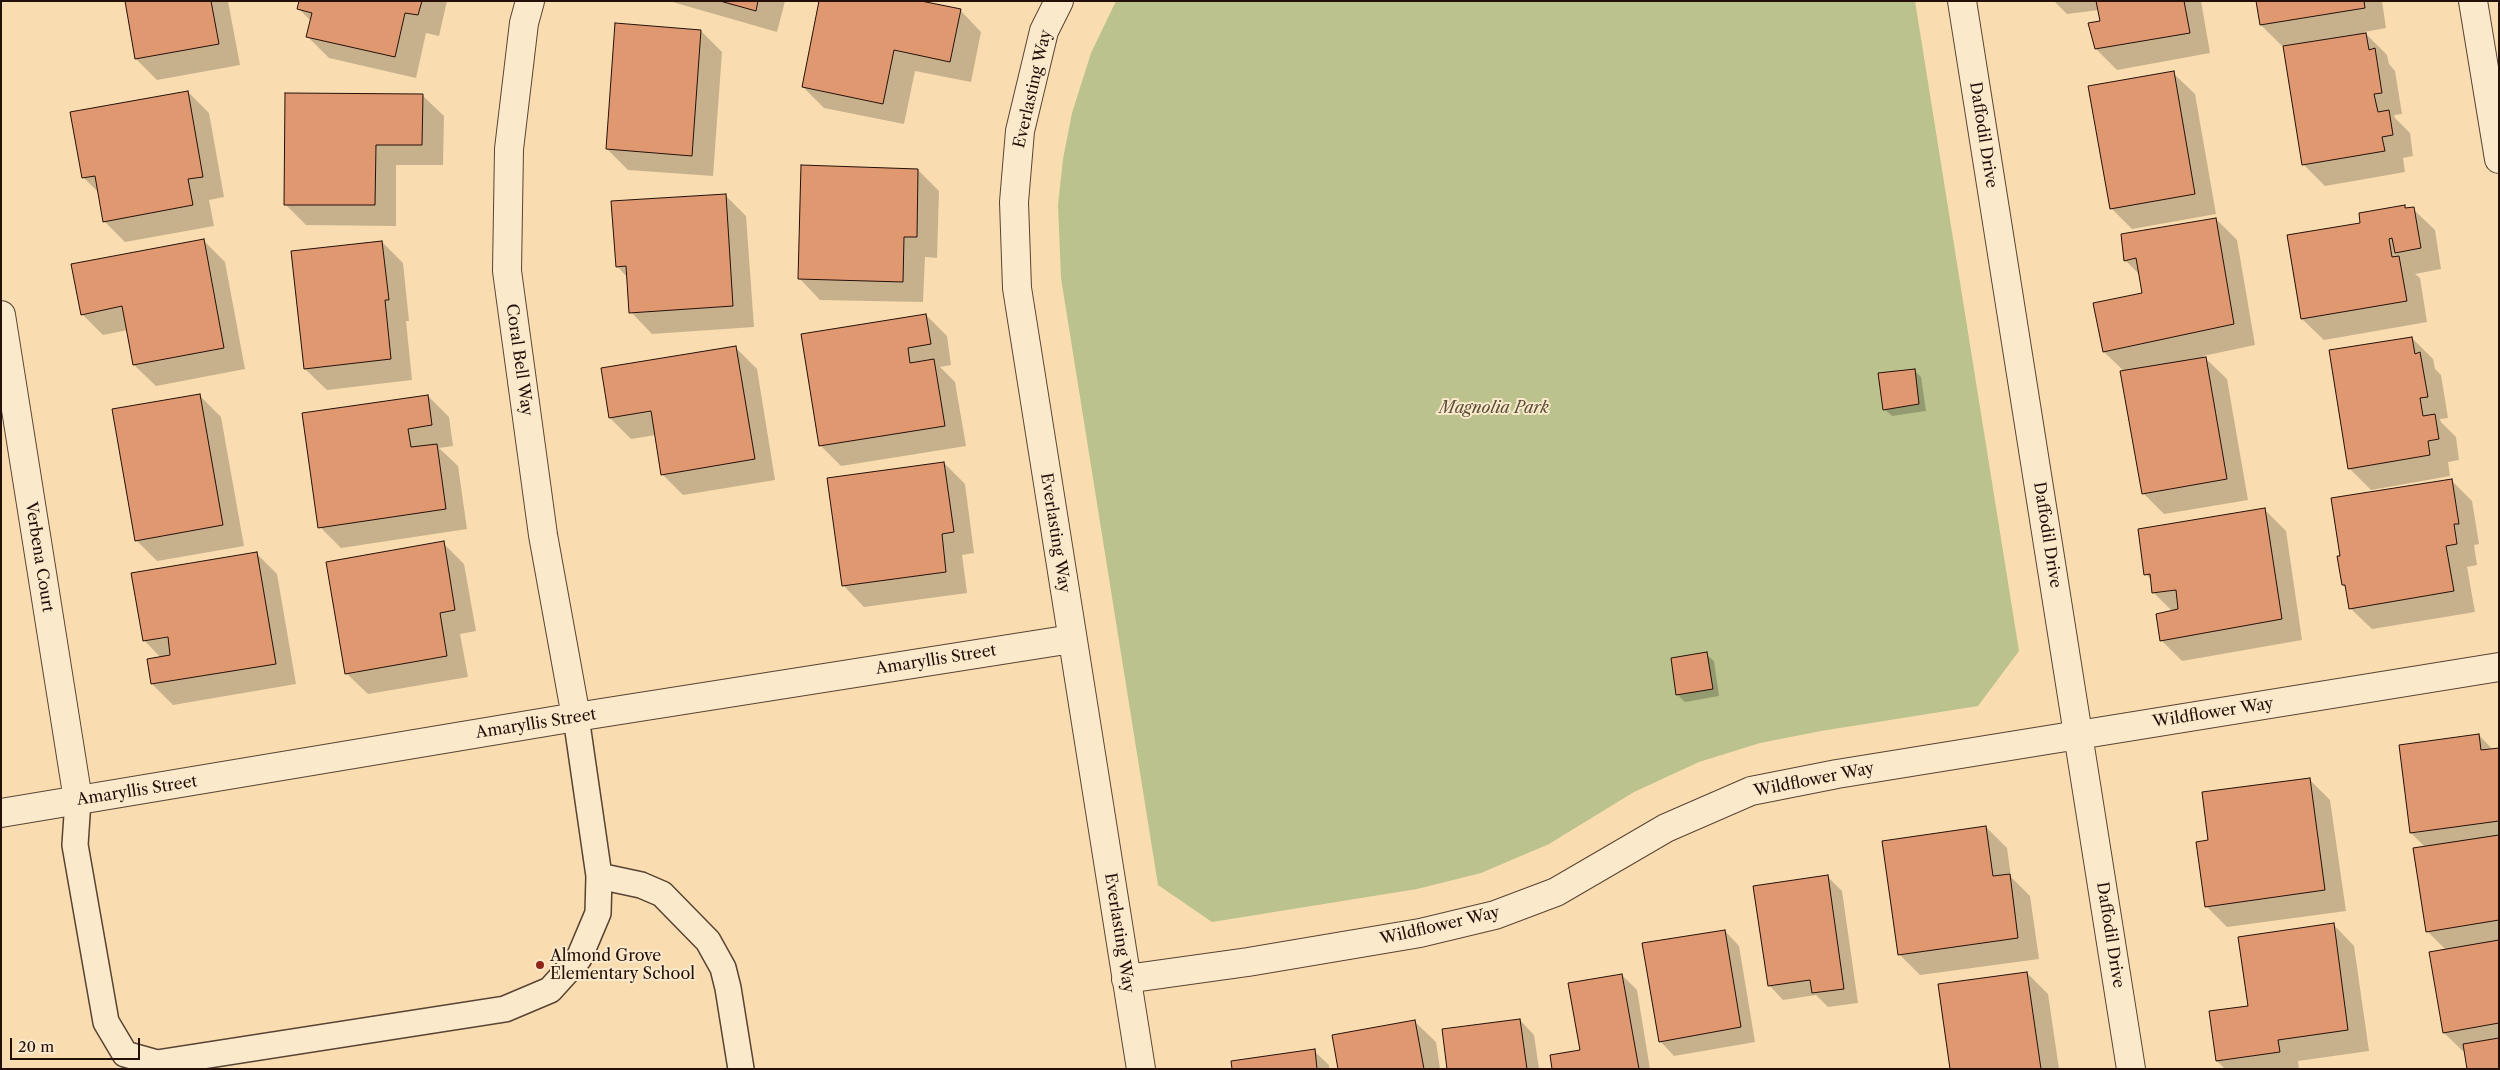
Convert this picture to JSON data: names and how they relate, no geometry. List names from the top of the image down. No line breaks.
{"streets":{"street":["Everlasting Way","Daffodil Drive","Coral Bell Way","Verbena Court","Amaryllis Street","Wildflower Way"]},"crossings":[["Everlasting Way","Amaryllis Street"],["Everlasting Way","Wildflower Way"],["Daffodil Drive","Wildflower Way"],["Coral Bell Way","Amaryllis Street"],["Verbena Court","Amaryllis Street"]],"parks":["Magnolia Park"],"places":["Almond Grove Elementary School"],"scale_bar":"20 m"}
